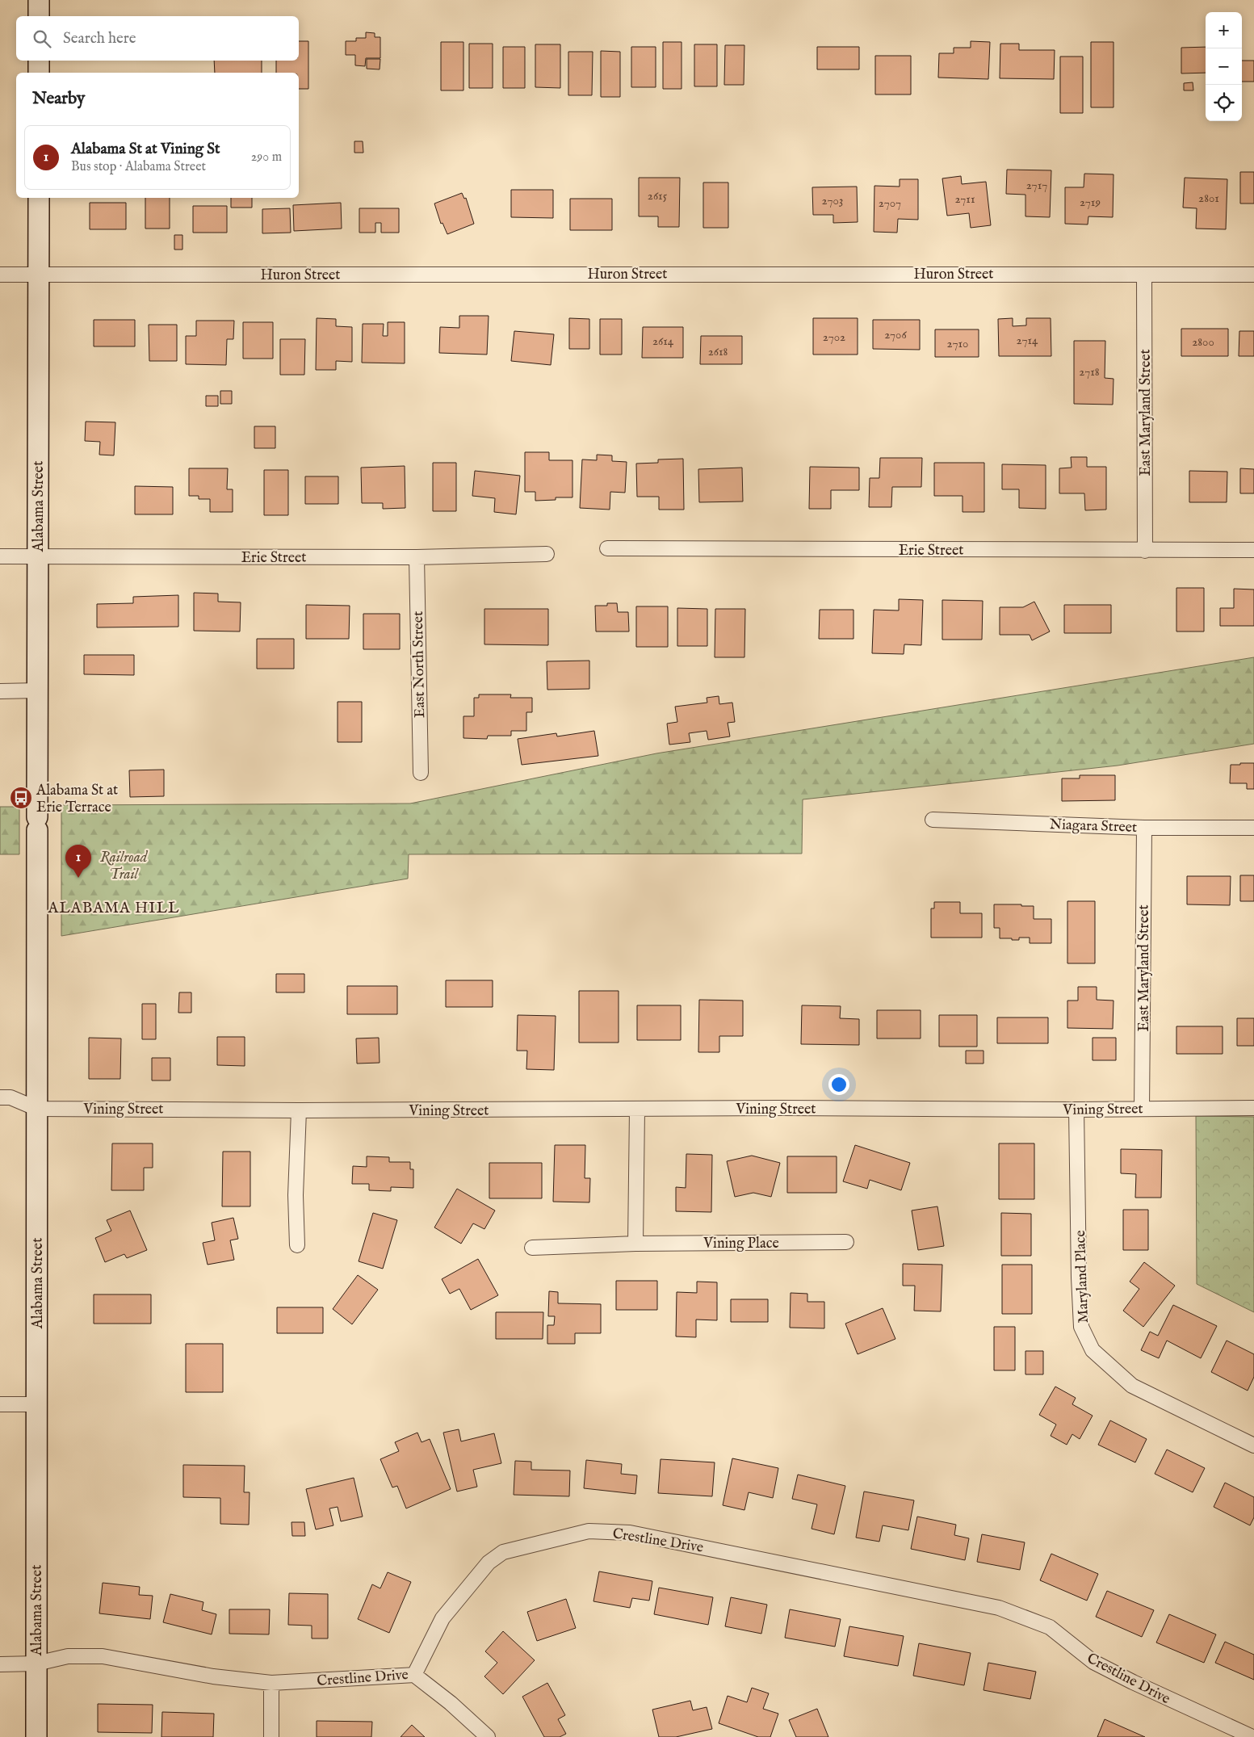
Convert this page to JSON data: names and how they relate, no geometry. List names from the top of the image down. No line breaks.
{"streets":{"main road":["Alabama Street"],"street":["Huron Street","East Maryland Street","Erie Street","East North Street","Niagara Street","Vining Street","Vining Place","Maryland Place","Crestline Drive"]},"crossings":[["Huron Street","East Maryland Street"],["Huron Street","Alabama Street"],["East Maryland Street","Erie Street"],["East Maryland Street","Niagara Street"],["East Maryland Street","Vining Street"],["Alabama Street","Erie Street"],["Alabama Street","Vining Street"],["Alabama Street","Crestline Drive"],["Erie Street","East North Street"],["Vining Street","Maryland Place"]],"districts":["ALABAMA HILL"],"parks":["Railroad Trail"],"places":{"bus stop":["Alabama St at Erie Terrace"]},"house_numbers":["2717","2615","2801","2711","2703","2719","2707","2706","2702","2714","2614","2800","2710","2618","2718"],"page":{"map_buttons":["+","−"],"search":"Search here","heading":"Nearby","list":[{"mark":"1","name":"Alabama St at Vining St","note":"Bus stop · Alabama Street","value":"290 m"}],"pins":"1"}}
